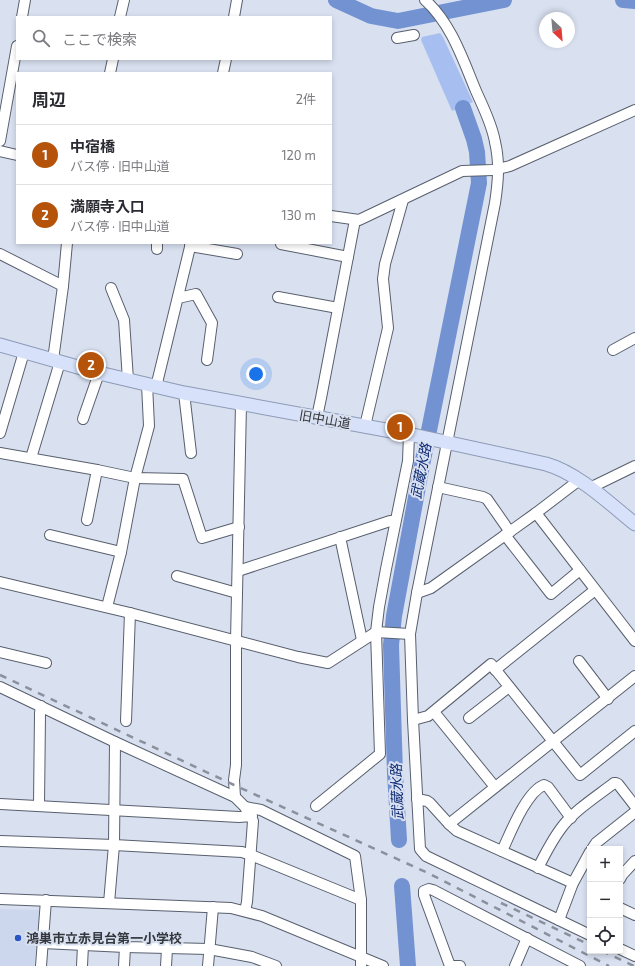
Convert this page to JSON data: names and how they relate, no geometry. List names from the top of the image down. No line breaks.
{"streets":{"main road":["旧中山道"]},"water":["武蔵水路"],"places":["鴻巣市立赤見台第一小学校"],"north":"bottom right","page":{"search":"ここで検索","heading":["周辺","2件"],"list":[{"mark":"1","name":"中宿橋","note":"バス停 · 旧中山道","value":"120 m"},{"mark":"2","name":"満願寺入口","note":"バス停 · 旧中山道","value":"130 m"}],"pins":["2","1"],"map_buttons":["+","−"]}}
